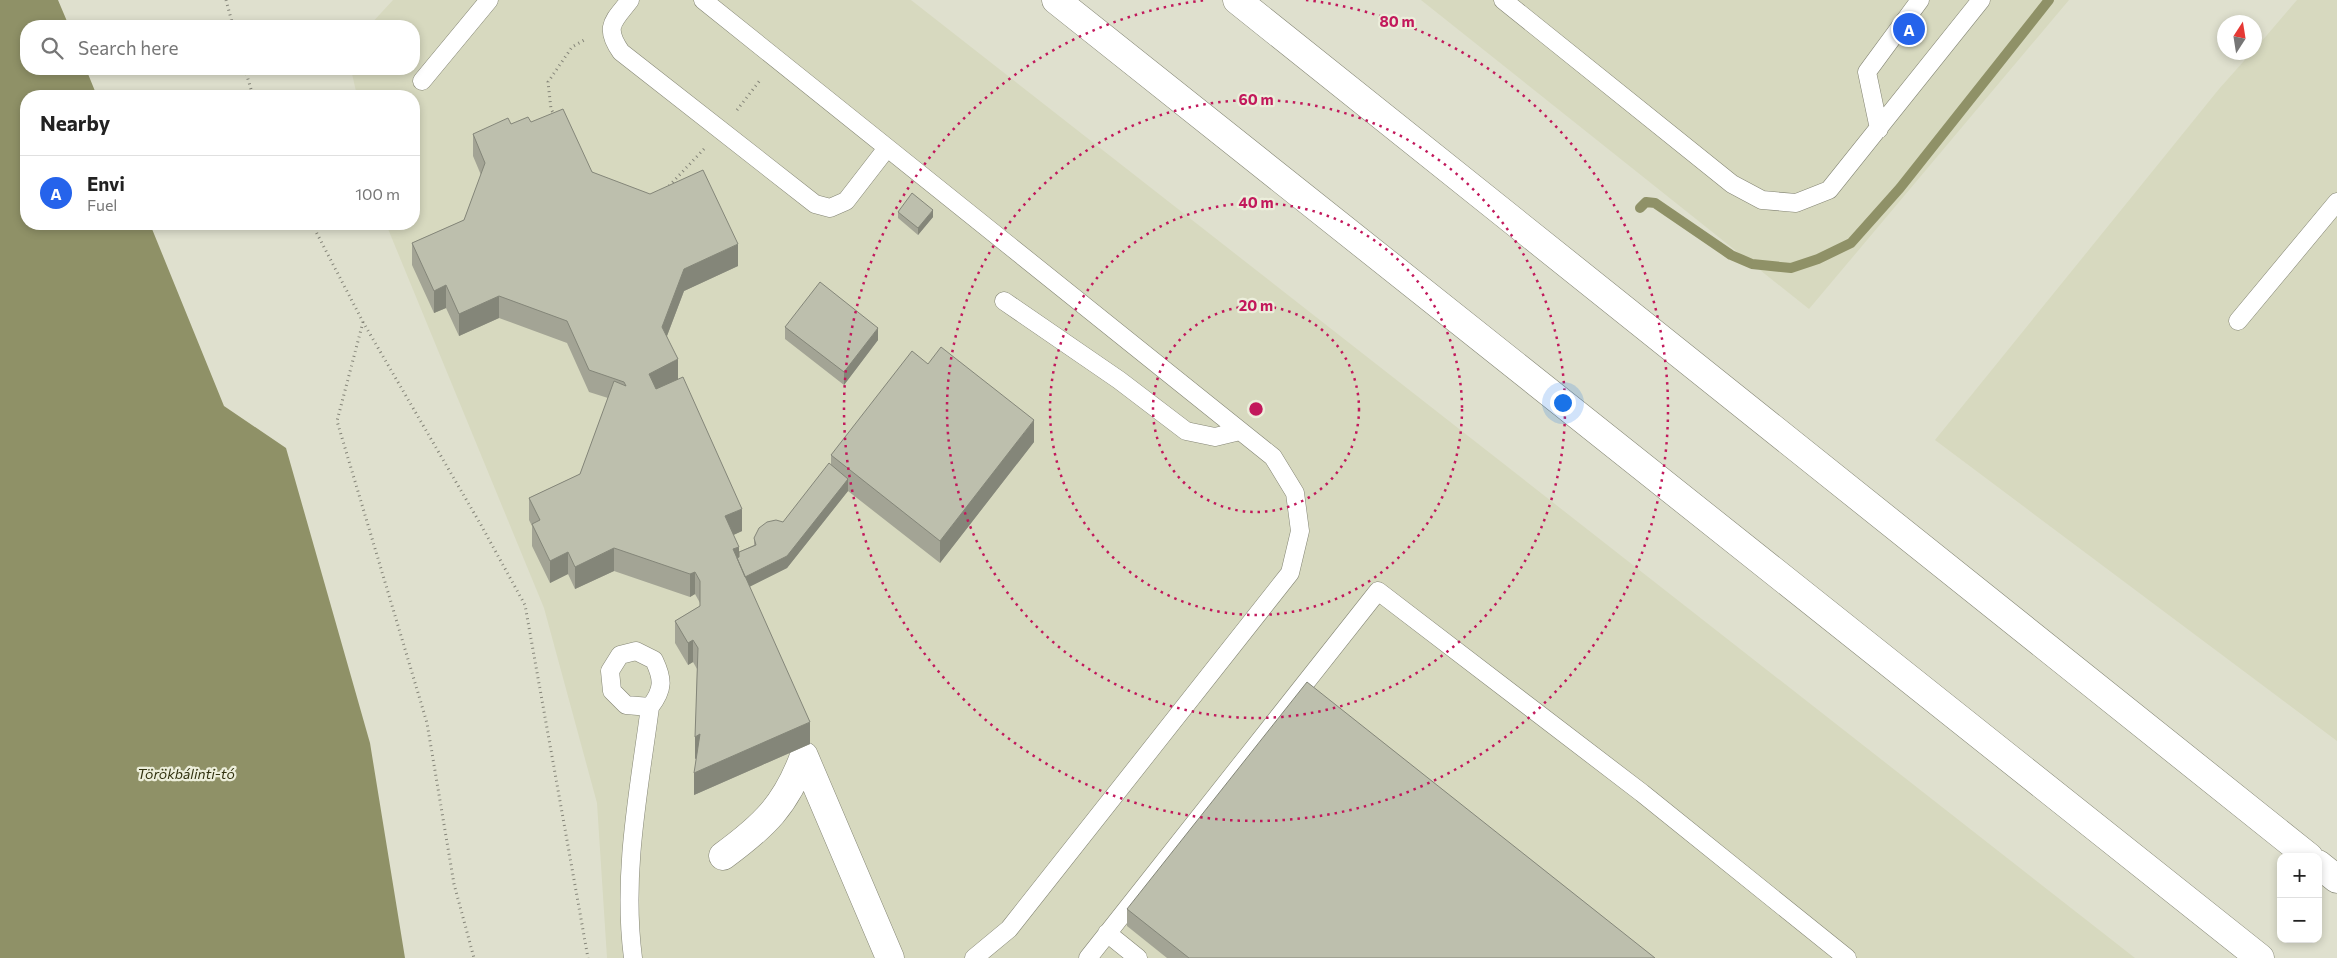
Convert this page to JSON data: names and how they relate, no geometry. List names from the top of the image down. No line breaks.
{"water":["Törökbálinti-tó"],"north":"top","page":{"pins":"A","search":"Search here","heading":"Nearby","list":[{"mark":"A","name":"Envi","note":"Fuel","value":"100 m"}],"map_buttons":["+","−"]},"rings":["80 m","60 m","40 m","20 m"]}
